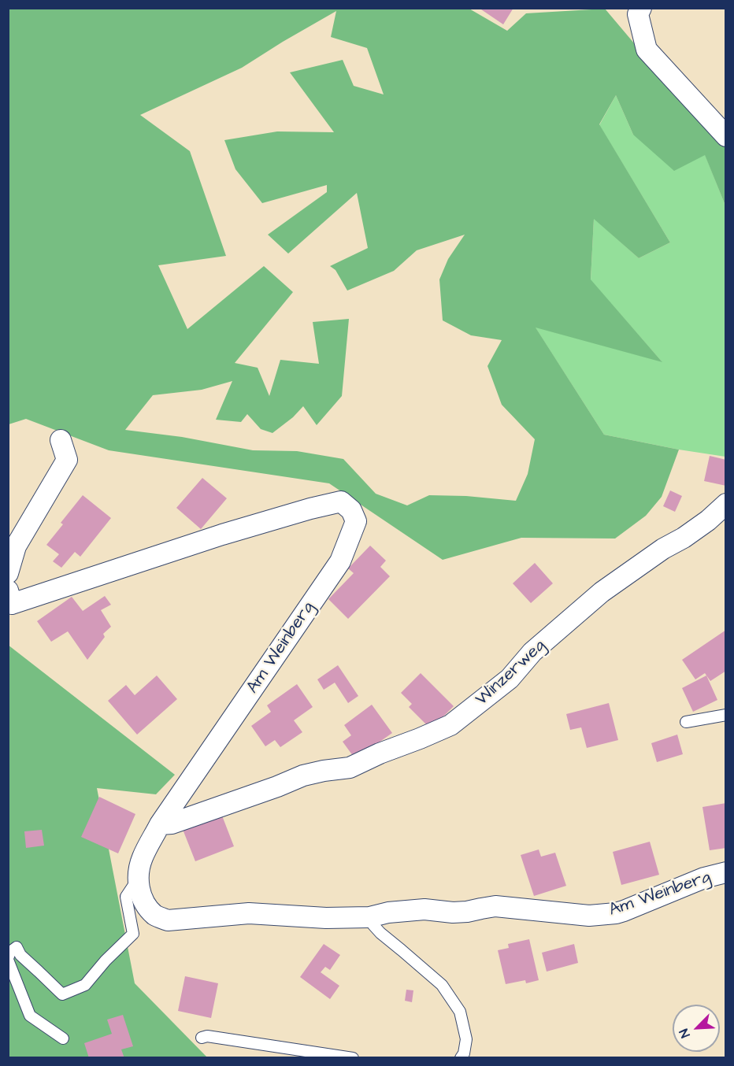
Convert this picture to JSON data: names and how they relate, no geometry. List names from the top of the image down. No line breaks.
{"streets":{"street":["Am Weinberg","Winzerweg"]},"crossings":[["Am Weinberg","Winzerweg"]],"north":"bottom left"}
